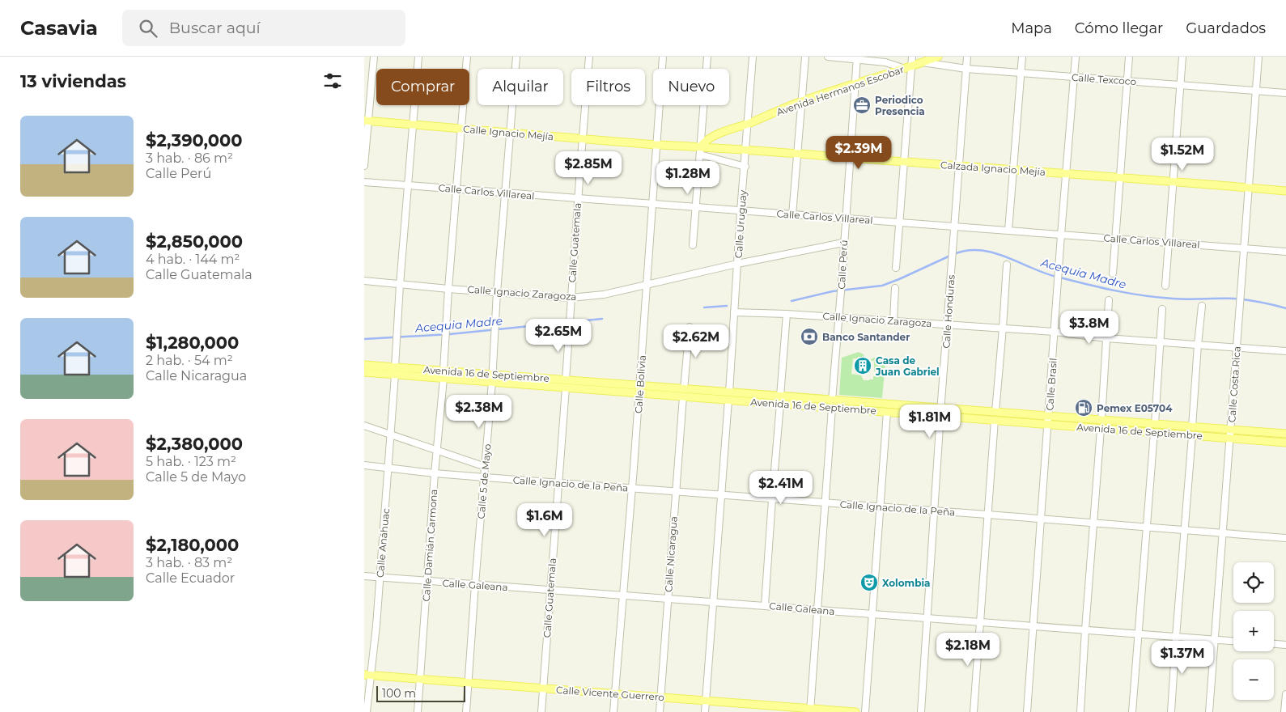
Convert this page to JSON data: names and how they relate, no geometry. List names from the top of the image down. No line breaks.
{"streets":{"main road":["Avenida Hermanos Escobar","Calle Ignacio Mejía","Calzada Ignacio Mejía","Avenida 16 de Septiembre","Calle Vicente Guerrero"],"street":["Calle Texcoco","Calle Carlos Villareal","Calle Uruguay","Calle Guatemala","Calle Perú","Calle Ignacio Zaragoza","Calle Honduras","Calle Bolivia","Calle Brasil","Calle Costa Rica","Calle 5 de Mayo","Calle Ignacio de la Peña","Calle Anáhuac","Calle Damián Carmona","Calle Nicaragua","Calle Galeana"]},"crossings":[["Calle Texcoco","Avenida Hermanos Escobar"],["Calle Texcoco","Calle Honduras"],["Calle Texcoco","Calle Brasil"],["Calle Texcoco","Calle Costa Rica"],["Avenida Hermanos Escobar","Calle Ignacio Mejía"],["Avenida Hermanos Escobar","Calzada Ignacio Mejía"],["Avenida Hermanos Escobar","Calle Uruguay"],["Avenida Hermanos Escobar","Calle Perú"],["Calle Ignacio Mejía","Calzada Ignacio Mejía"],["Calle Ignacio Mejía","Calle Guatemala"],["Calle Ignacio Mejía","Calle Bolivia"],["Calle Ignacio Mejía","Calle 5 de Mayo"],["Calle Ignacio Mejía","Calle Anáhuac"],["Calle Ignacio Mejía","Calle Damián Carmona"],["Calzada Ignacio Mejía","Calle Uruguay"],["Calzada Ignacio Mejía","Calle Perú"],["Calzada Ignacio Mejía","Calle Honduras"],["Calzada Ignacio Mejía","Calle Brasil"],["Calzada Ignacio Mejía","Calle Costa Rica"],["Calle Carlos Villareal","Calle Uruguay"],["Calle Carlos Villareal","Calle Guatemala"],["Calle Carlos Villareal","Calle Perú"],["Calle Carlos Villareal","Calle Honduras"],["Calle Carlos Villareal","Calle Bolivia"],["Calle Carlos Villareal","Calle Brasil"],["Calle Carlos Villareal","Calle Costa Rica"],["Calle Carlos Villareal","Calle 5 de Mayo"],["Calle Carlos Villareal","Calle Anáhuac"],["Calle Carlos Villareal","Calle Damián Carmona"],["Calle Uruguay","Calle Ignacio Zaragoza"],["Calle Uruguay","Avenida 16 de Septiembre"],["Calle Uruguay","Calle Ignacio de la Peña"],["Calle Uruguay","Calle Galeana"],["Calle Uruguay","Calle Vicente Guerrero"],["Calle Guatemala","Calle Ignacio Zaragoza"],["Calle Guatemala","Avenida 16 de Septiembre"],["Calle Guatemala","Calle Ignacio de la Peña"],["Calle Guatemala","Calle Galeana"],["Calle Guatemala","Calle Vicente Guerrero"],["Calle Perú","Calle Ignacio Zaragoza"],["Calle Perú","Avenida 16 de Septiembre"],["Calle Perú","Calle Ignacio de la Peña"],["Calle Perú","Calle Galeana"],["Calle Perú","Calle Vicente Guerrero"],["Calle Ignacio Zaragoza","Calle Honduras"],["Calle Ignacio Zaragoza","Calle Bolivia"],["Calle Ignacio Zaragoza","Calle Brasil"],["Calle Ignacio Zaragoza","Calle Costa Rica"],["Calle Ignacio Zaragoza","Calle 5 de Mayo"],["Calle Ignacio Zaragoza","Calle Anáhuac"],["Calle Ignacio Zaragoza","Calle Damián Carmona"],["Calle Honduras","Avenida 16 de Septiembre"],["Calle Honduras","Calle Ignacio de la Peña"],["Calle Honduras","Calle Galeana"],["Avenida 16 de Septiembre","Calle Bolivia"],["Avenida 16 de Septiembre","Calle Brasil"],["Avenida 16 de Septiembre","Calle Costa Rica"],["Avenida 16 de Septiembre","Calle 5 de Mayo"],["Avenida 16 de Septiembre","Calle Anáhuac"],["Avenida 16 de Septiembre","Calle Damián Carmona"],["Avenida 16 de Septiembre","Calle Nicaragua"],["Calle Bolivia","Calle Ignacio de la Peña"],["Calle Bolivia","Calle Galeana"],["Calle Bolivia","Calle Vicente Guerrero"],["Calle Brasil","Calle Ignacio de la Peña"],["Calle Brasil","Calle Galeana"],["Calle Costa Rica","Calle Ignacio de la Peña"],["Calle Costa Rica","Calle Galeana"],["Calle 5 de Mayo","Calle Ignacio de la Peña"],["Calle 5 de Mayo","Calle Galeana"],["Calle 5 de Mayo","Calle Vicente Guerrero"],["Calle Ignacio de la Peña","Calle Anáhuac"],["Calle Ignacio de la Peña","Calle Damián Carmona"],["Calle Ignacio de la Peña","Calle Nicaragua"],["Calle Anáhuac","Calle Galeana"],["Calle Anáhuac","Calle Vicente Guerrero"],["Calle Damián Carmona","Calle Galeana"],["Calle Damián Carmona","Calle Vicente Guerrero"],["Calle Nicaragua","Calle Galeana"],["Calle Nicaragua","Calle Vicente Guerrero"]],"water":["Acequia Madre"],"places":{"office":["Periodico Presencia"],"bank":["Banco Santander"],"building":["Casa de Juan Gabriel"],"fuel station":["Pemex E05704"],"theatre":["Xolombia"]},"scale_bar":"100 m","page":{"header":"Casavia","search":"Buscar aquí","nav":["Mapa","Cómo llegar","Guardados"],"heading":"13 viviendas","chip":["Comprar","Alquilar","Filtros","Nuevo"],"list":[{"name":"$2,390,000","note":"3 hab. · 86 m² · Calle Perú"},{"name":"$2,850,000","note":"4 hab. · 144 m² · Calle Guatemala"},{"name":"$1,280,000","note":"2 hab. · 54 m² · Calle Nicaragua"},{"name":"$2,380,000","note":"5 hab. · 123 m² · Calle 5 de Mayo"},{"name":"$2,180,000","note":"3 hab. · 83 m² · Calle Ecuador"}],"price":["$2.39M","$1.52M","$2.85M","$1.28M","$3.8M","$2.65M","$2.62M","$2.38M","$1.81M","$2.41M","$1.6M","$2.18M","$1.37M"],"map_buttons":["+","−"],"scale":"100 m"}}
